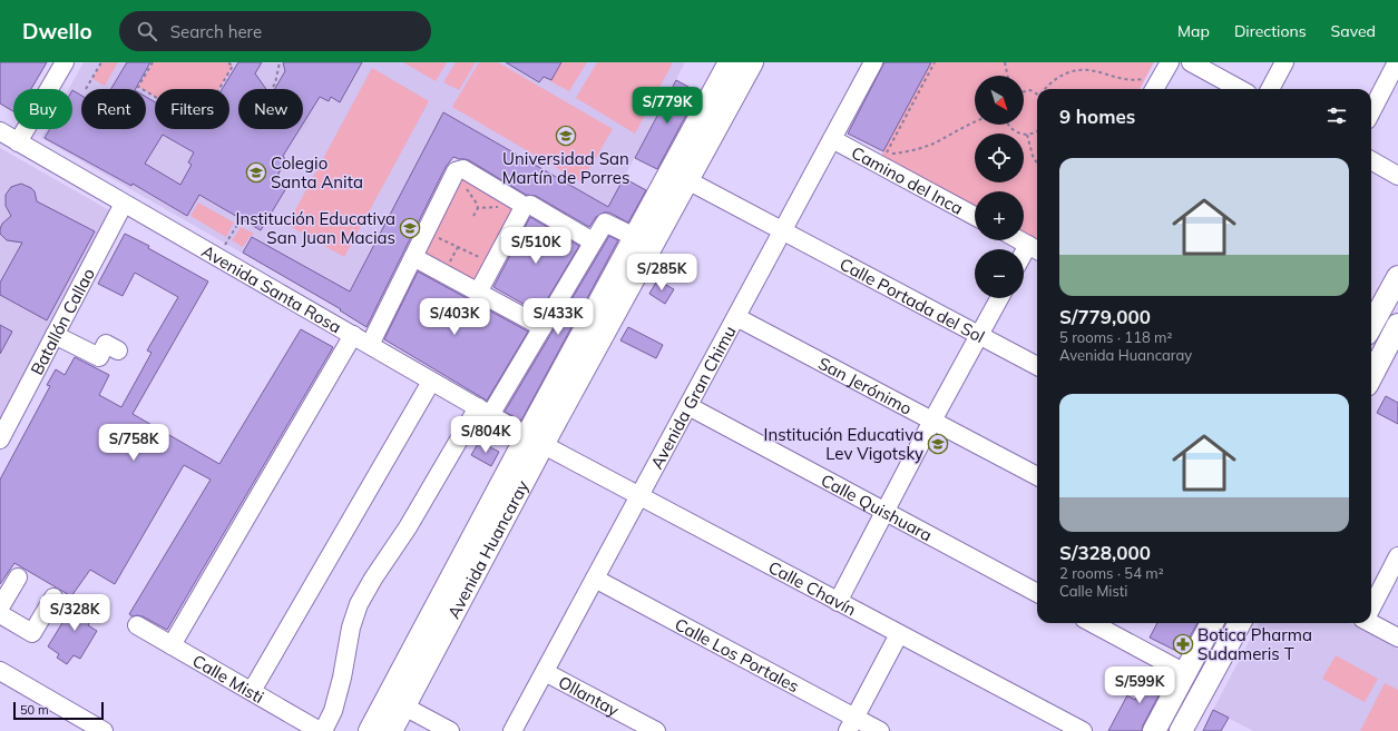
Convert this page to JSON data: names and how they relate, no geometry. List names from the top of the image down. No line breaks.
{"streets":{"main road":["Avenida Huancaray"],"street":["Camino del Inca","Avenida Santa Rosa","Calle Portada del Sol","Batallón Callao","San Jerónimo","Avenida Gran Chimu","Calle Quishuara","Calle Chavín","Calle Los Portales","Calle Misti","Ollantay"]},"crossings":[["Camino del Inca","Avenida Gran Chimu"],["Avenida Santa Rosa","Batallón Callao"],["Avenida Santa Rosa","Avenida Huancaray"],["Avenida Santa Rosa","Calle Chavín"],["Calle Portada del Sol","Avenida Gran Chimu"],["Calle Portada del Sol","Avenida Huancaray"],["San Jerónimo","Avenida Gran Chimu"],["Avenida Gran Chimu","Calle Quishuara"],["Avenida Gran Chimu","Calle Chavín"],["Avenida Gran Chimu","Calle Los Portales"],["Avenida Gran Chimu","Ollantay"],["Avenida Huancaray","Calle Chavín"]],"places":{"school or university":["Universidad San Martín de Porres","Colegio Santa Anita","Institución Educativa San Juan Macias","Institución Educativa Lev Vigotsky"],"pharmacy":["Botica Pharma Sudameris T"]},"scale_bar":"50 m","north":"bottom right","page":{"header":"Dwello","search":"Search here","nav":["Map","Directions","Saved"],"map_buttons":["+","−"],"price":["S/779K","S/510K","S/285K","S/403K","S/433K","S/804K","S/758K","S/328K","S/599K"],"chip":["Buy","Rent","Filters","New"],"heading":"9 homes","list":[{"name":"S/779,000","note":"5 rooms · 118 m² · Avenida Huancaray"},{"name":"S/328,000","note":"2 rooms · 54 m² · Calle Misti"}],"scale":"50 m"}}
